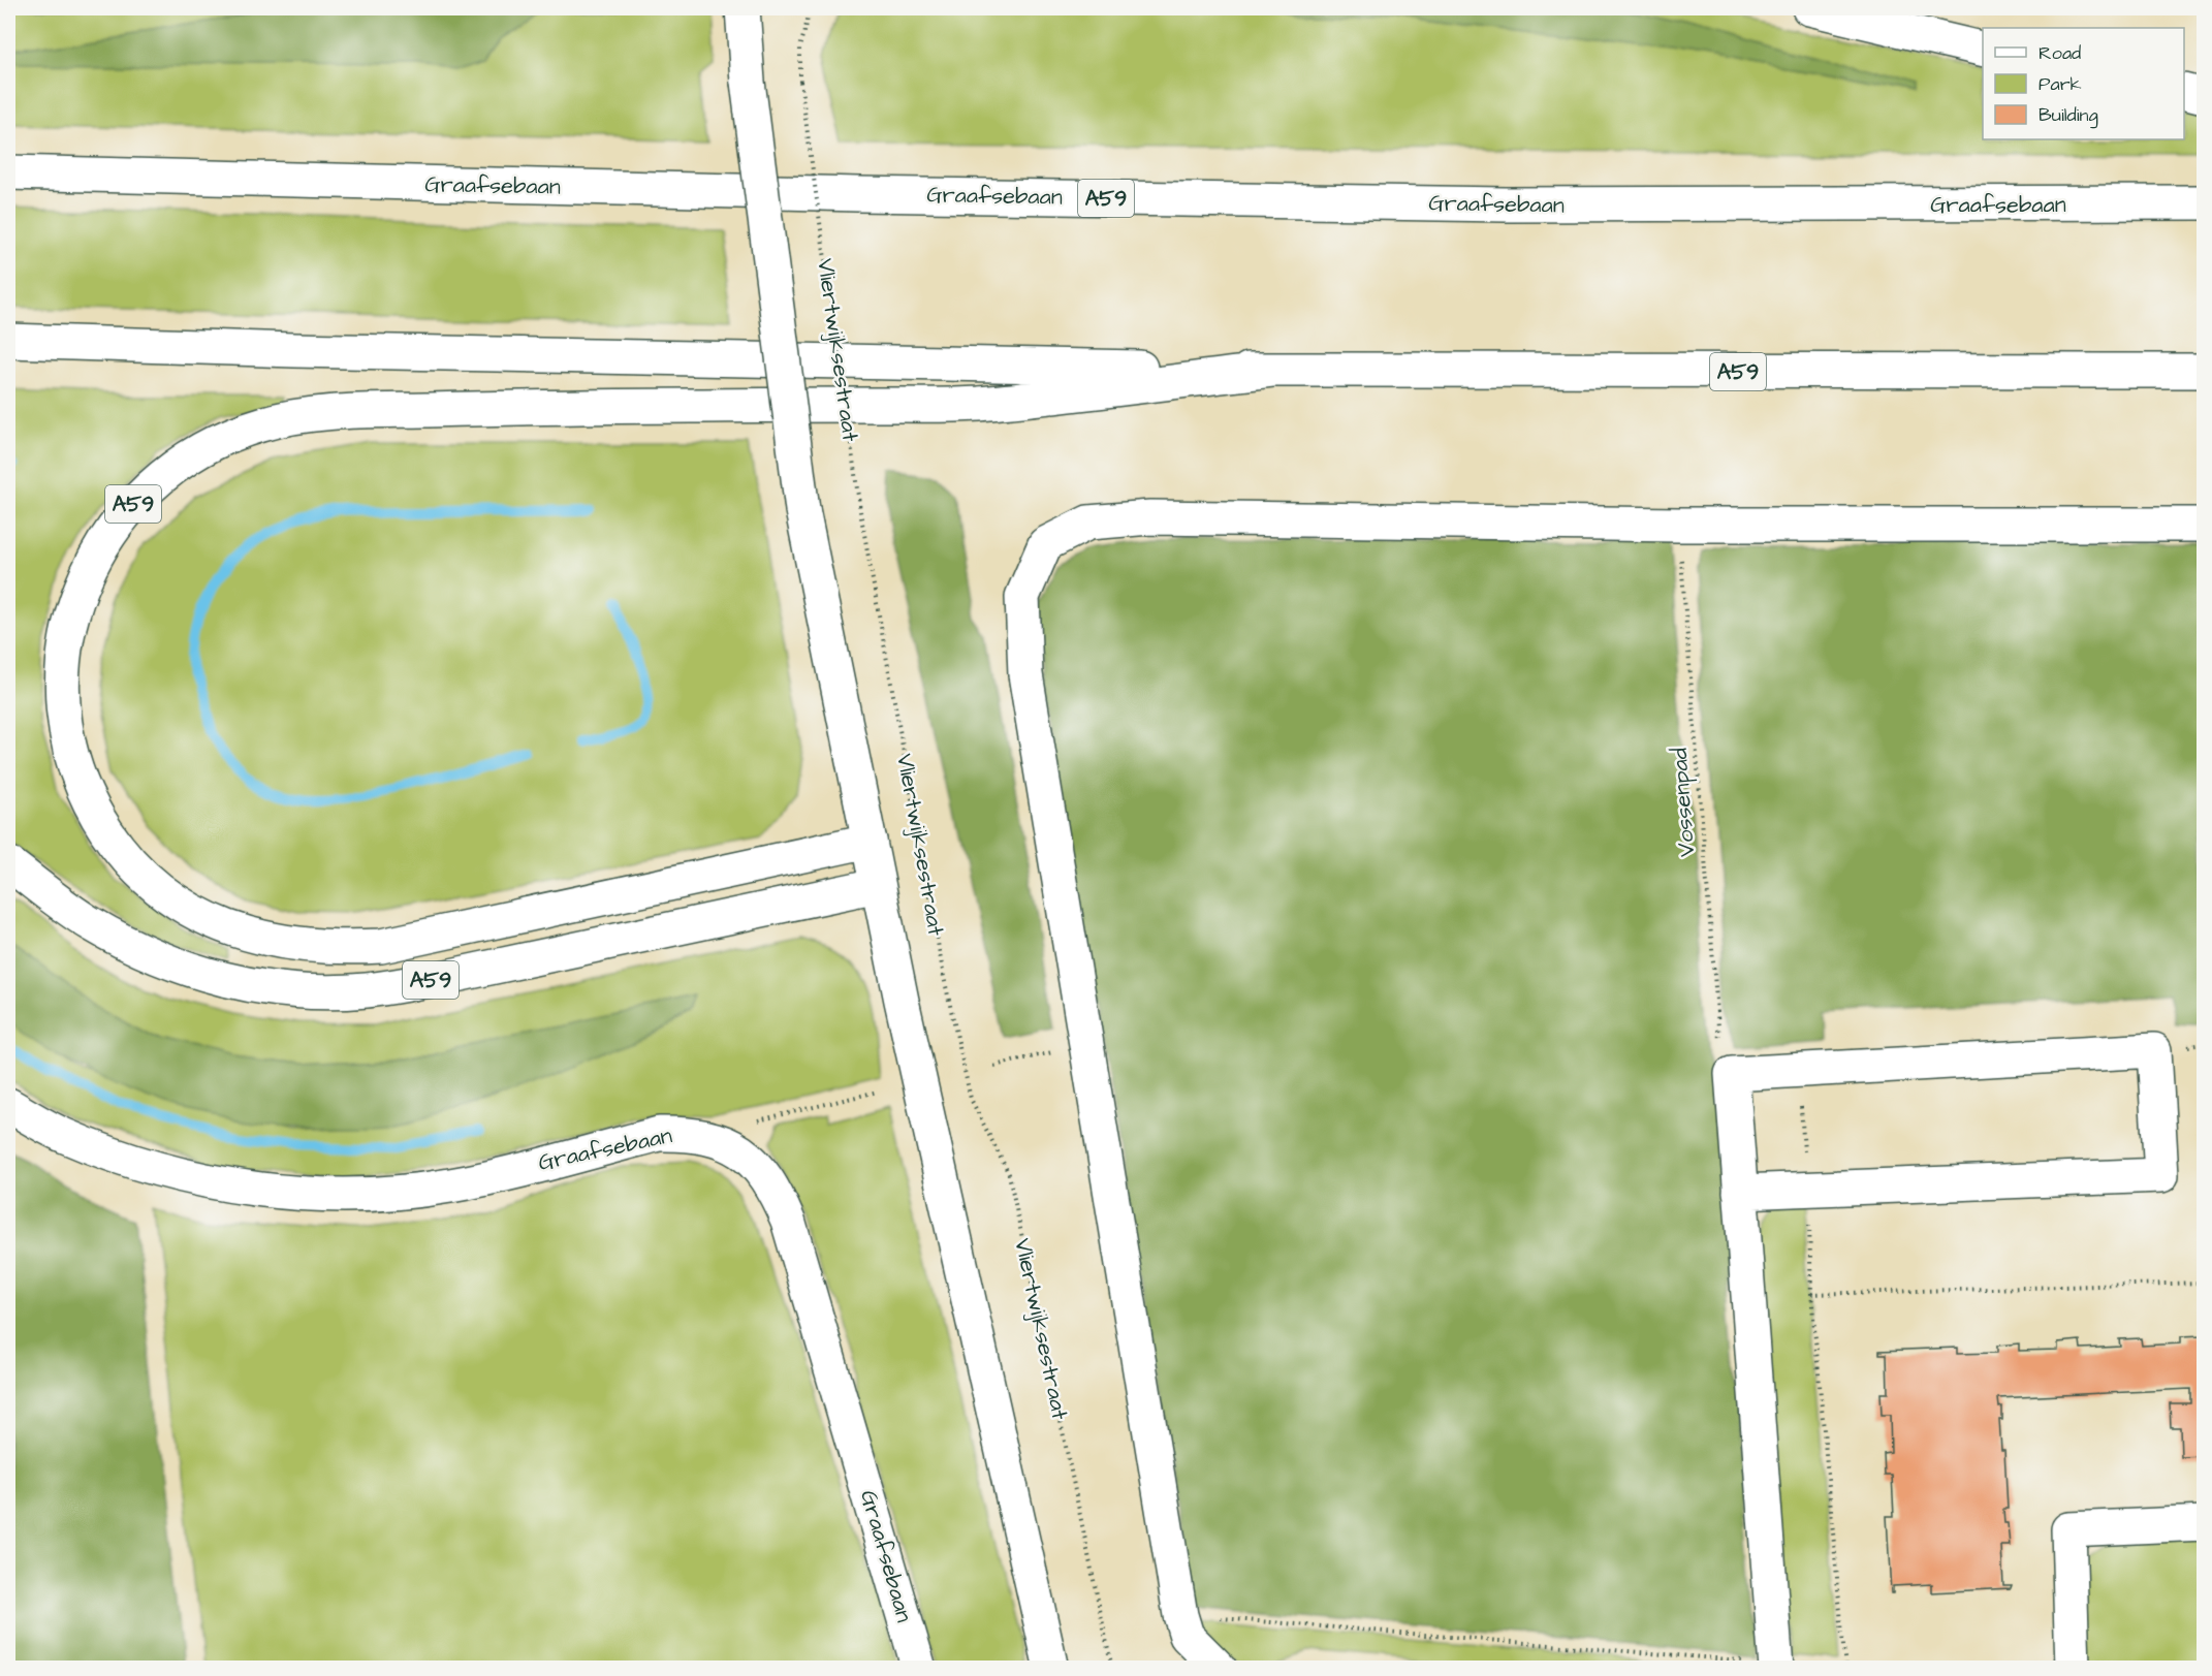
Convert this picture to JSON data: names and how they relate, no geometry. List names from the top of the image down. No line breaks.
{"streets":{"main road":["Graafsebaan","A59","Vliertwijksestraat"],"path":["Vossenpad"]},"crossings":[["A59","Vliertwijksestraat"]],"legend":["Road","Park","Building"]}
